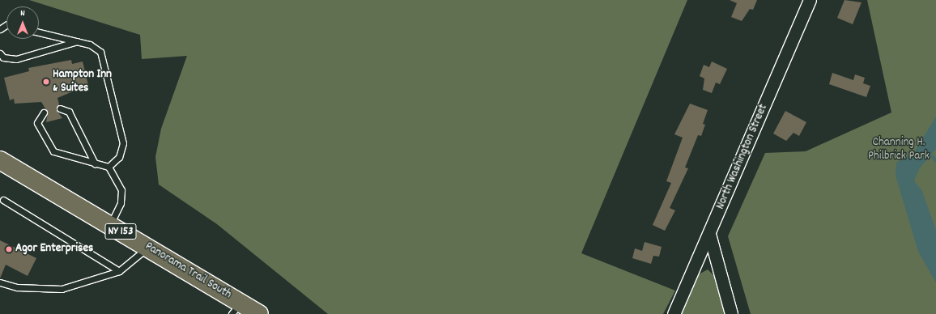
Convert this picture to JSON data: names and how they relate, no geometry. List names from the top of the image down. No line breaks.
{"streets":{"main road":["NY 153","Panorama Trail South"],"street":["North Washington Street"]},"parks":["Channing H. Philbrick Park"],"places":["Hampton Inn & Suites","Agor Enterprises"],"north":"top"}
